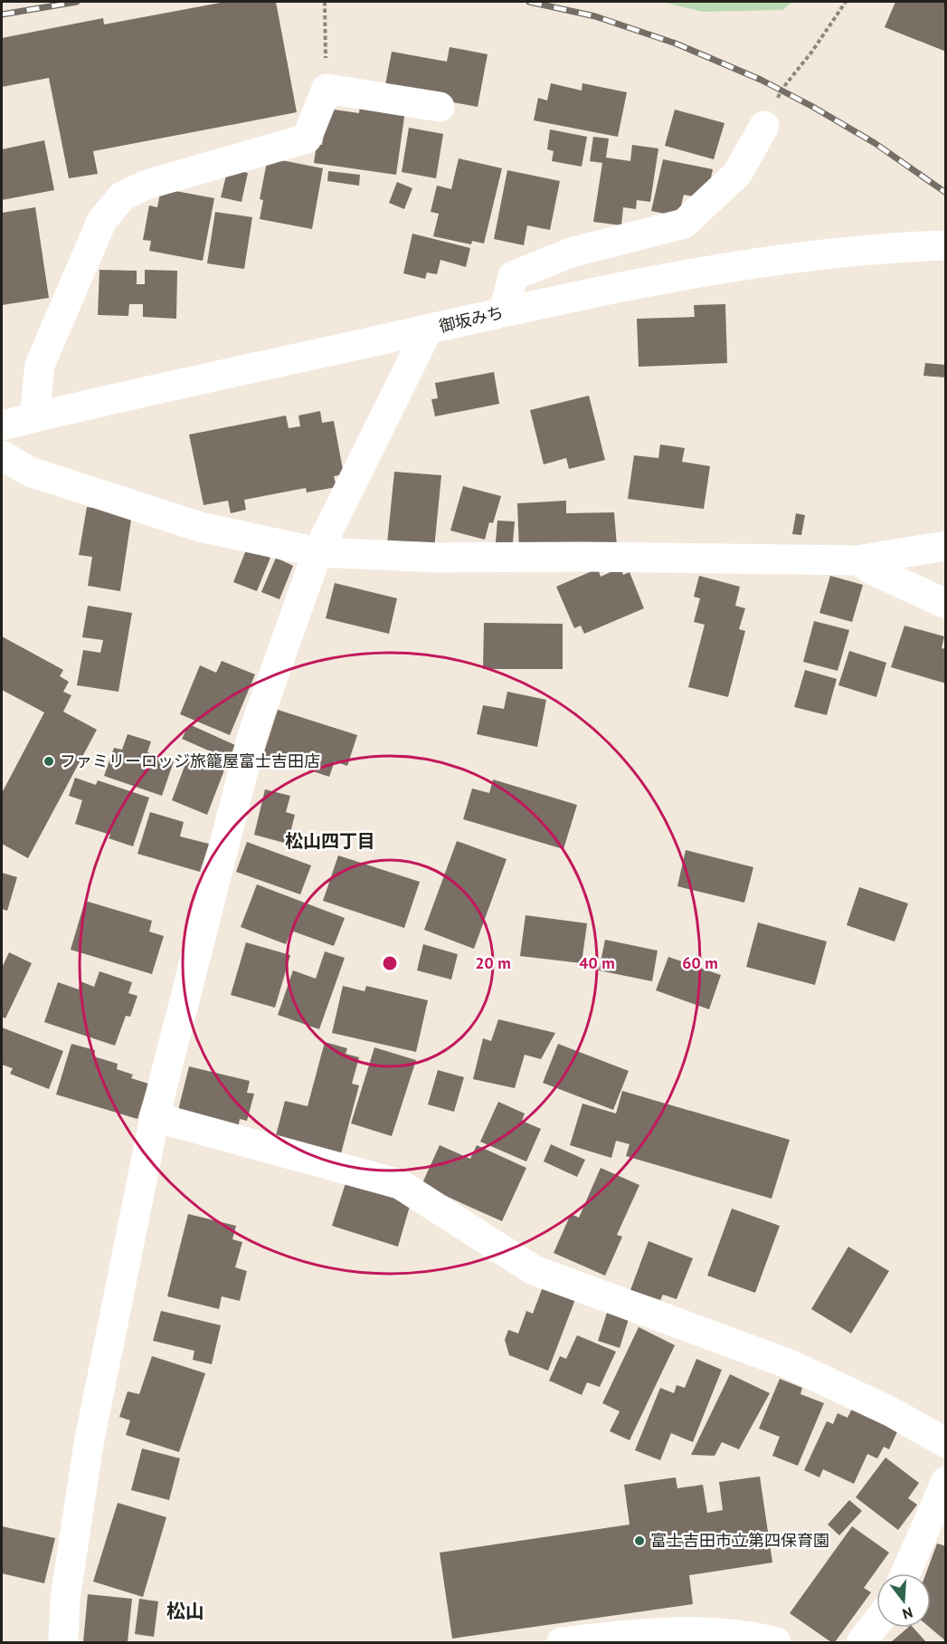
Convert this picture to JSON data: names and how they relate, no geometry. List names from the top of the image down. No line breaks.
{"streets":{"main road":["御坂みち"]},"districts":["松山四丁目","松山"],"places":["ファミリーロッジ旅籠屋富士吉田店","富士吉田市立第四保育園"],"north":"bottom","rings":["20 m","40 m","60 m"]}
